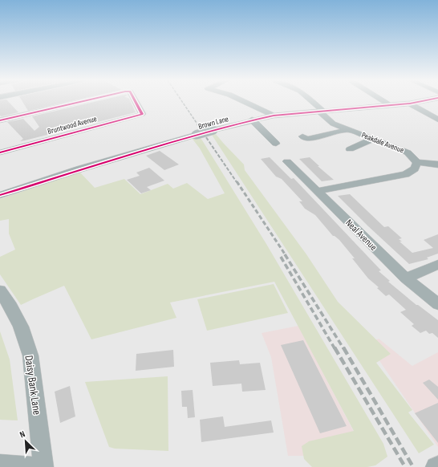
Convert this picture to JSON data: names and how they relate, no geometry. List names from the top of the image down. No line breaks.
{"streets":{"street":["Brown Lane","Bruntwood Avenue","Peakdale Avenue","Neal Avenue","Daisy Bank Lane"]},"crossings":[["Brown Lane","Peakdale Avenue"]],"north":"top left"}
